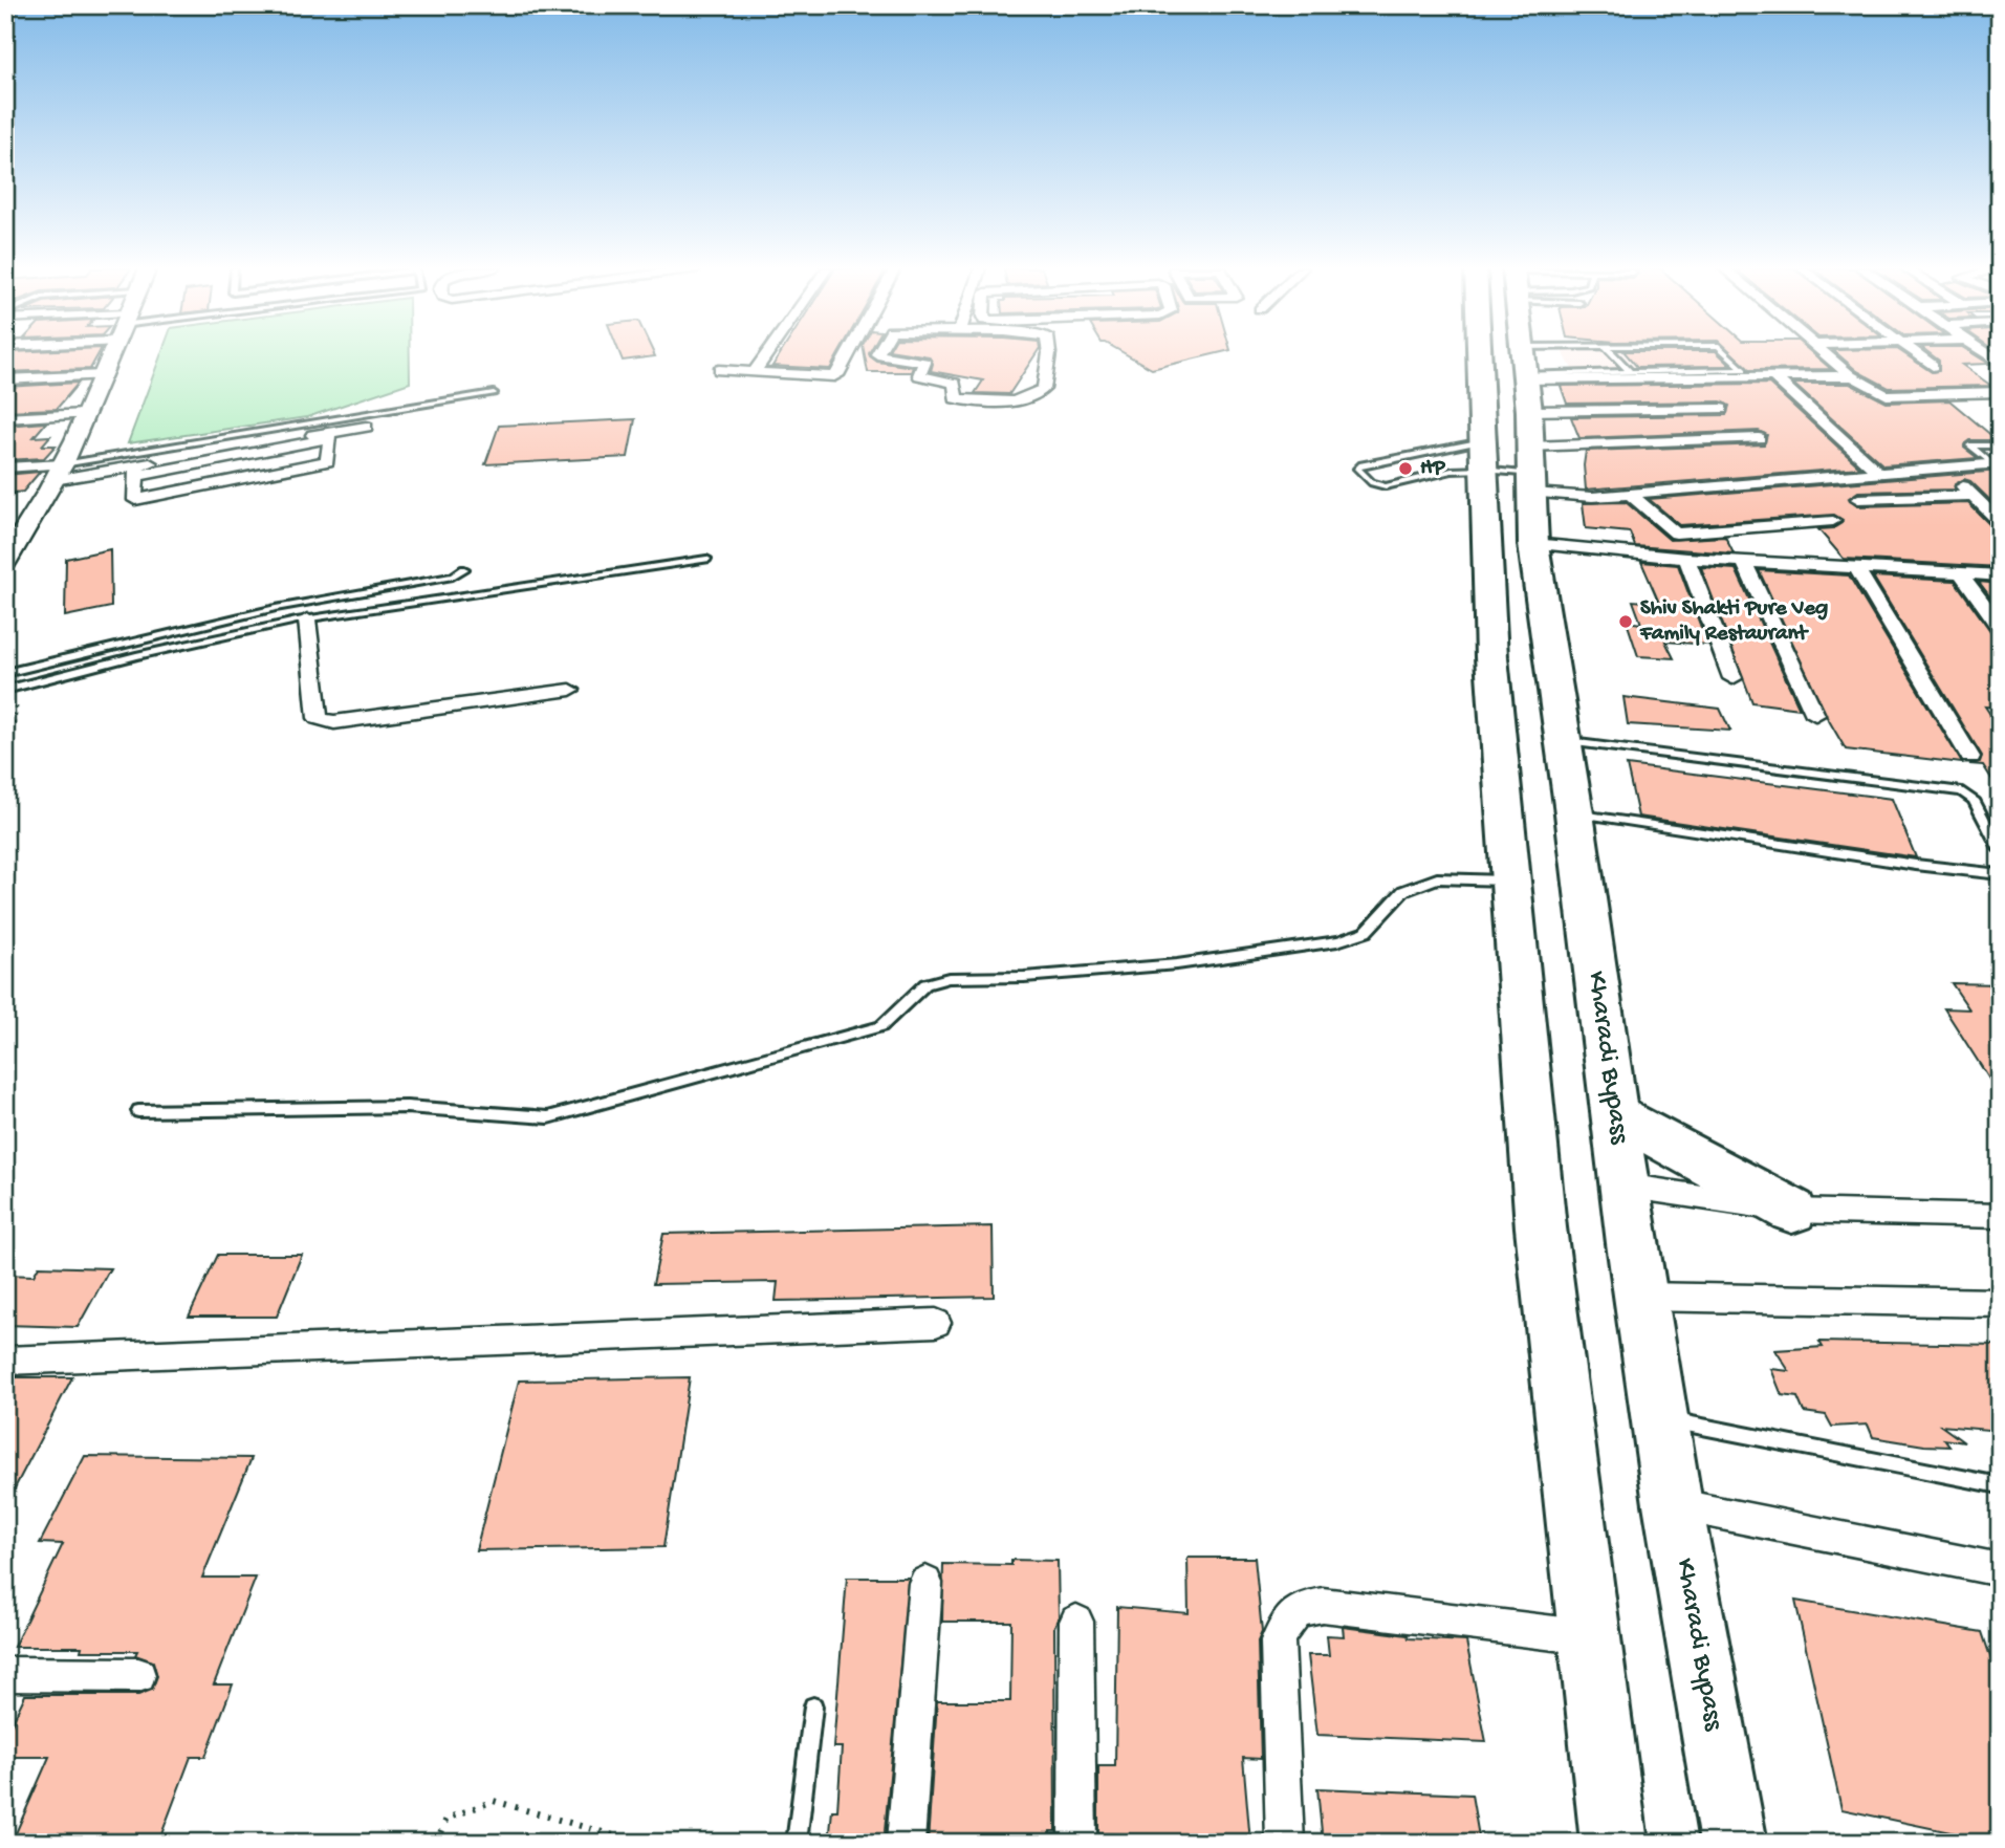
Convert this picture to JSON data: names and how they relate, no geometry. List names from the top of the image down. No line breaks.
{"streets":{"highway":["Kharadi Bypass"]},"places":["HP","Shiv Shakti Pure Veg Family Restaurant"]}
